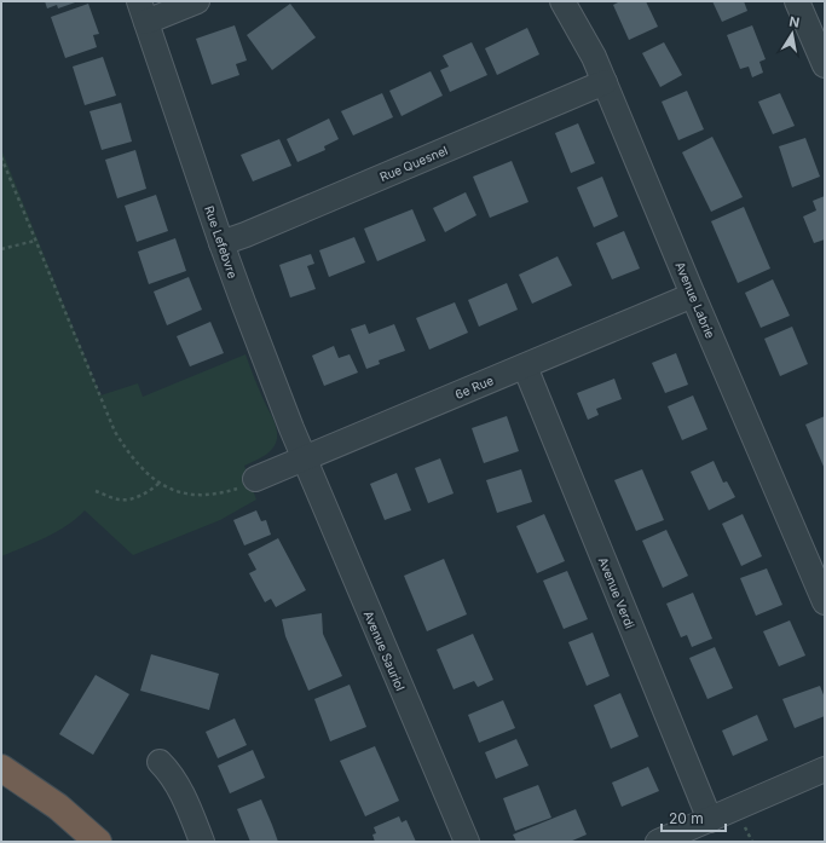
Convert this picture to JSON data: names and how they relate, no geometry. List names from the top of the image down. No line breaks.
{"streets":{"street":["Rue Quesnel","Rue Lefebvre","Avenue Labrie","6e Rue","Avenue Verdi","Avenue Sauriol"]},"crossings":[["Rue Quesnel","Rue Lefebvre"],["Rue Quesnel","Avenue Labrie"],["Rue Lefebvre","6e Rue"],["Rue Lefebvre","Avenue Sauriol"],["Avenue Labrie","6e Rue"],["6e Rue","Avenue Verdi"],["6e Rue","Avenue Sauriol"]],"scale_bar":"20 m","north":"top"}
